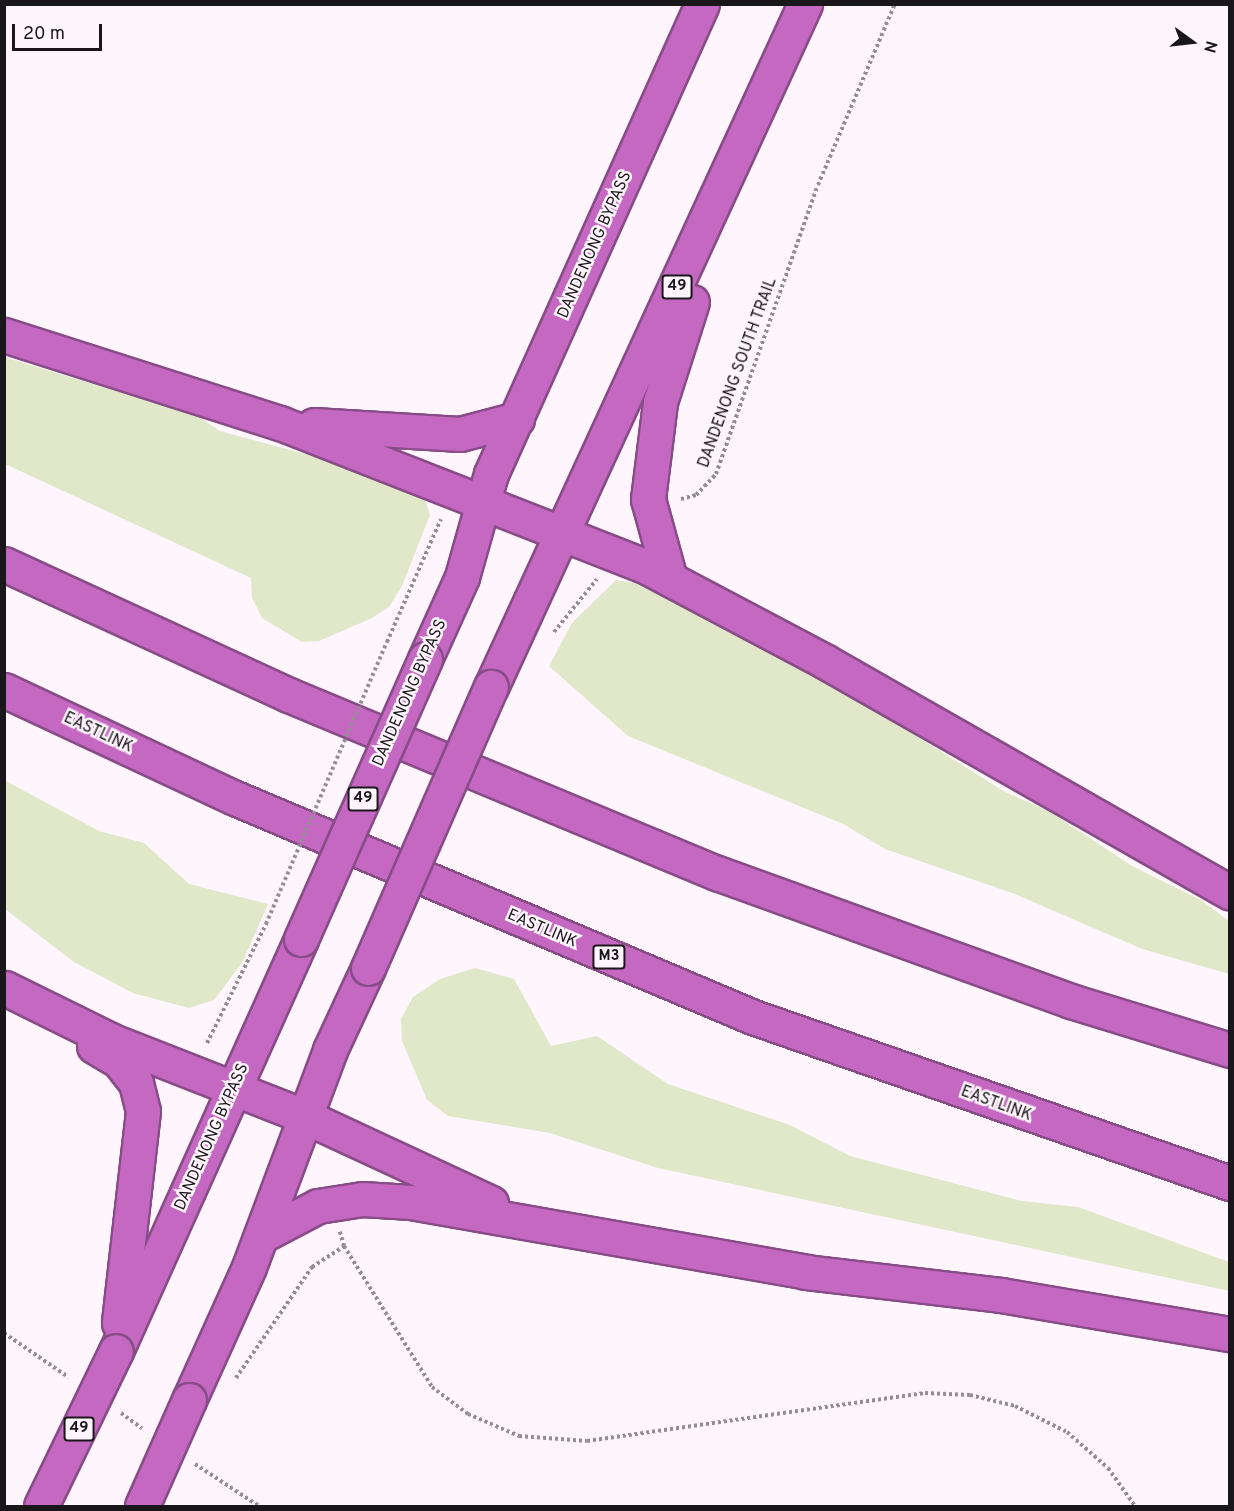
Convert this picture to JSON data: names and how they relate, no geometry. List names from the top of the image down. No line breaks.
{"streets":{"highway":["DANDENONG BYPASS","49","EASTLINK","M3"],"path":["DANDENONG SOUTH TRAIL"]},"scale_bar":"20 m","north":"right"}
